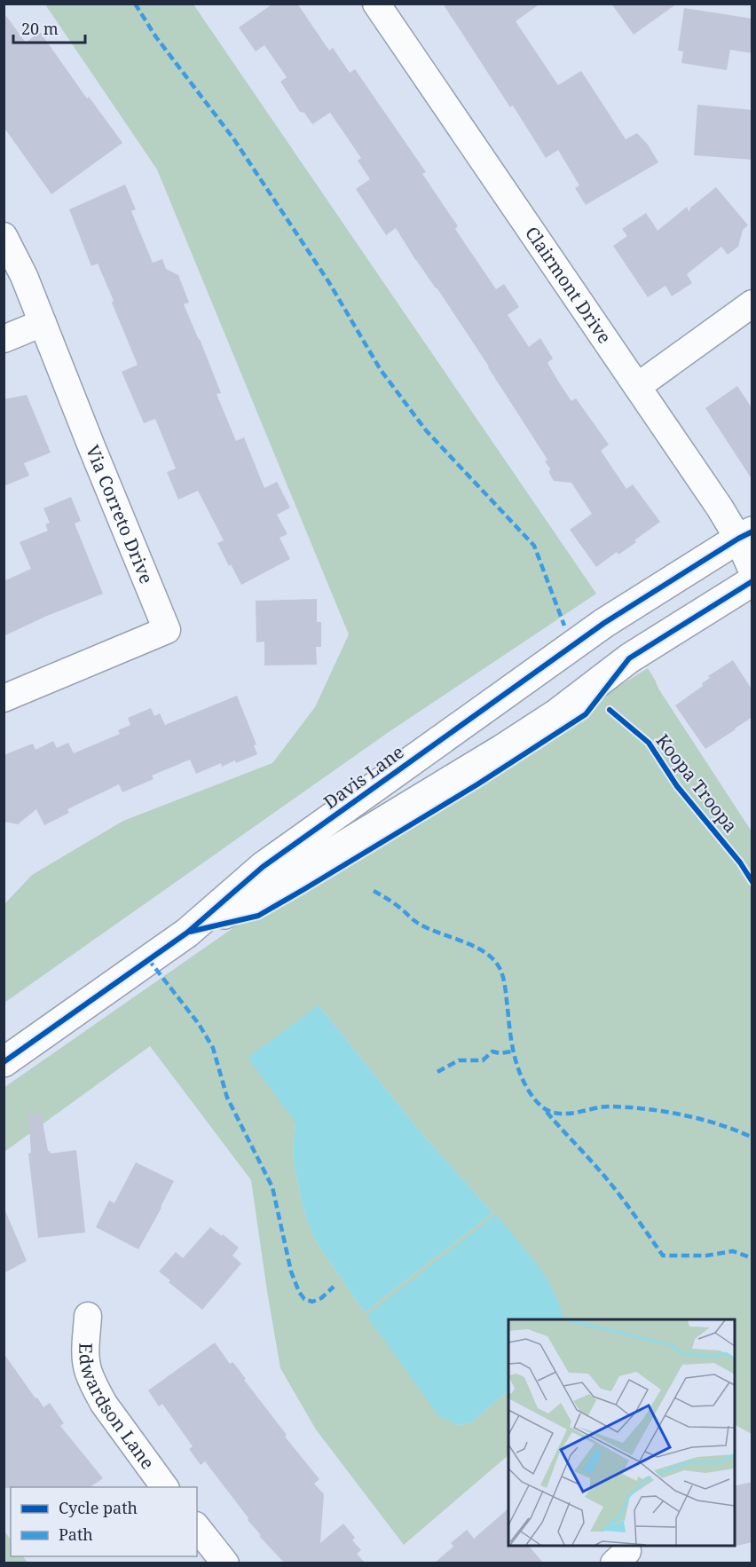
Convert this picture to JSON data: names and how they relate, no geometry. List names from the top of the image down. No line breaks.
{"streets":{"street":["Clairmont Drive","Via Correto Drive","Davis Lane","Edwardson Lane"],"cycle path":["Koopa Troopa"]},"crossings":[["Clairmont Drive","Davis Lane"]],"legend":["Cycle path","Path"],"scale_bar":"20 m"}
